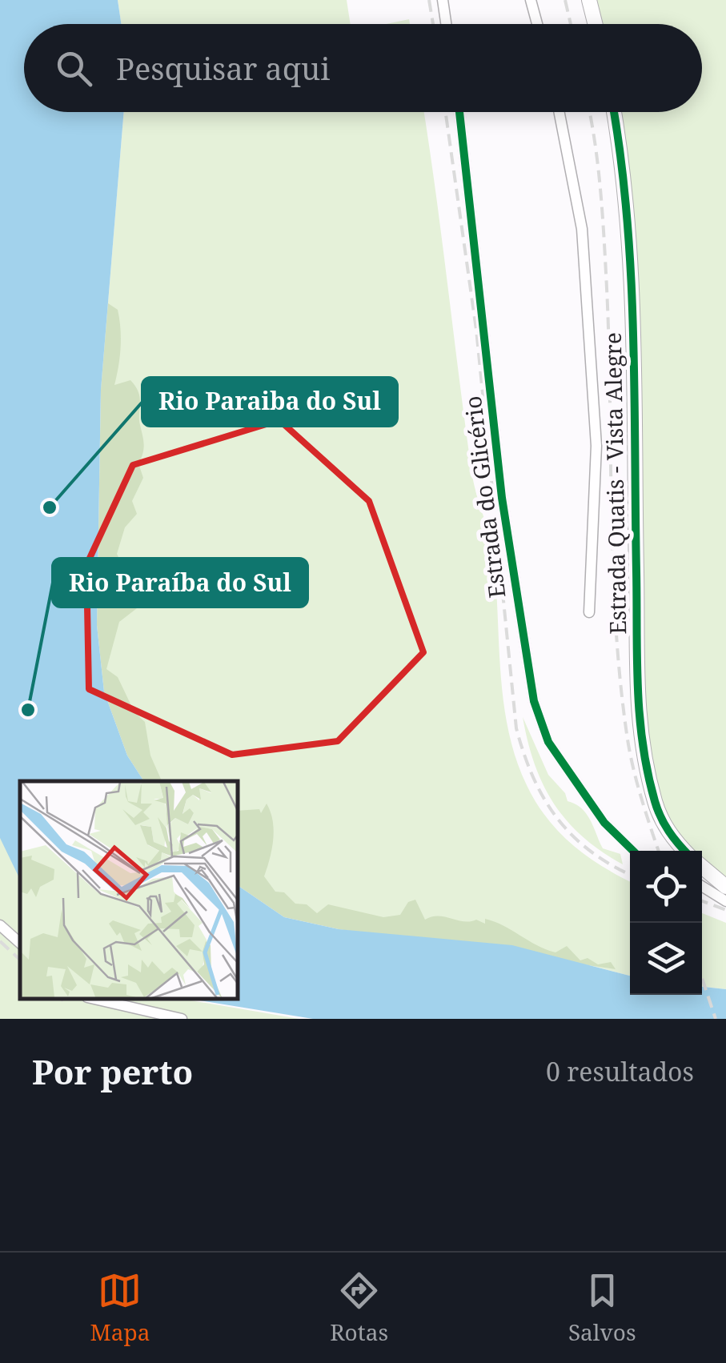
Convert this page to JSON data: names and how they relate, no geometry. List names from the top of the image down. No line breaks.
{"streets":{"street":["Estrada Quatis - Vista Alegre","Estrada do Glicério"]},"places":["Rio Paraiba do Sul","Rio Paraíba do Sul"],"page":{"search":"Pesquisar aqui","heading":["Por perto","0 resultados"],"nav":["Mapa","Rotas","Salvos"]}}
